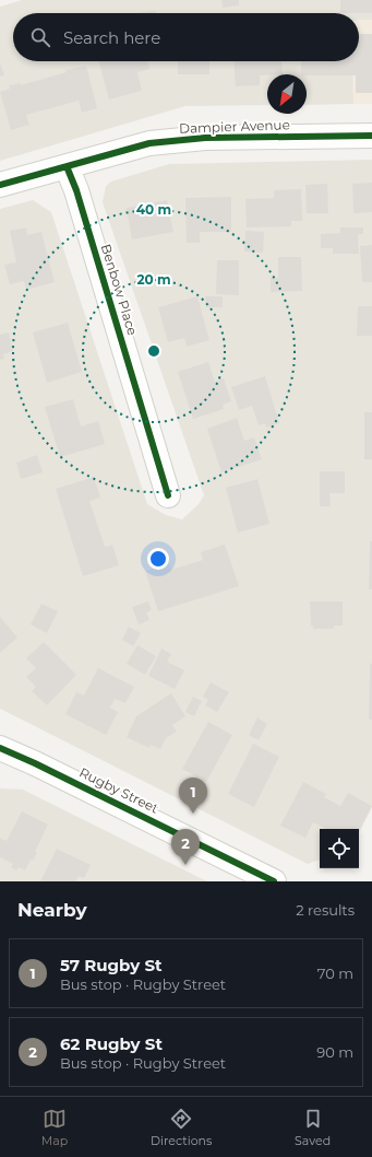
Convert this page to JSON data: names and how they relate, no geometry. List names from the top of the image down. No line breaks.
{"streets":{"street":["Dampier Avenue","Benbow Place","Rugby Street"]},"crossings":[["Dampier Avenue","Benbow Place"]],"north":"bottom left","page":{"search":"Search here","pins":["1","2"],"heading":["Nearby","2 results"],"list":[{"mark":"1","name":"57 Rugby St","note":"Bus stop · Rugby Street","value":"70 m"},{"mark":"2","name":"62 Rugby St","note":"Bus stop · Rugby Street","value":"90 m"}],"nav":["Map","Directions","Saved"]},"rings":["40 m","20 m"]}
